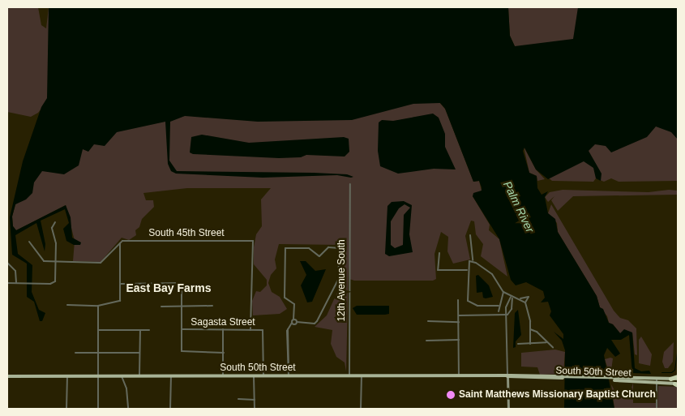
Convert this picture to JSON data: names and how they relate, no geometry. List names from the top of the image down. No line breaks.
{"streets":{"main road":["South 50th Street"],"street":["South 45th Street","12th Avenue South","Sagasta Street"]},"crossings":[["South 45th Street","Sagasta Street"],["12th Avenue South","South 50th Street"],["Sagasta Street","South 50th Street"]],"districts":["East Bay Farms"],"water":["Palm River"],"places":["Saint Matthews Missionary Baptist Church"]}
